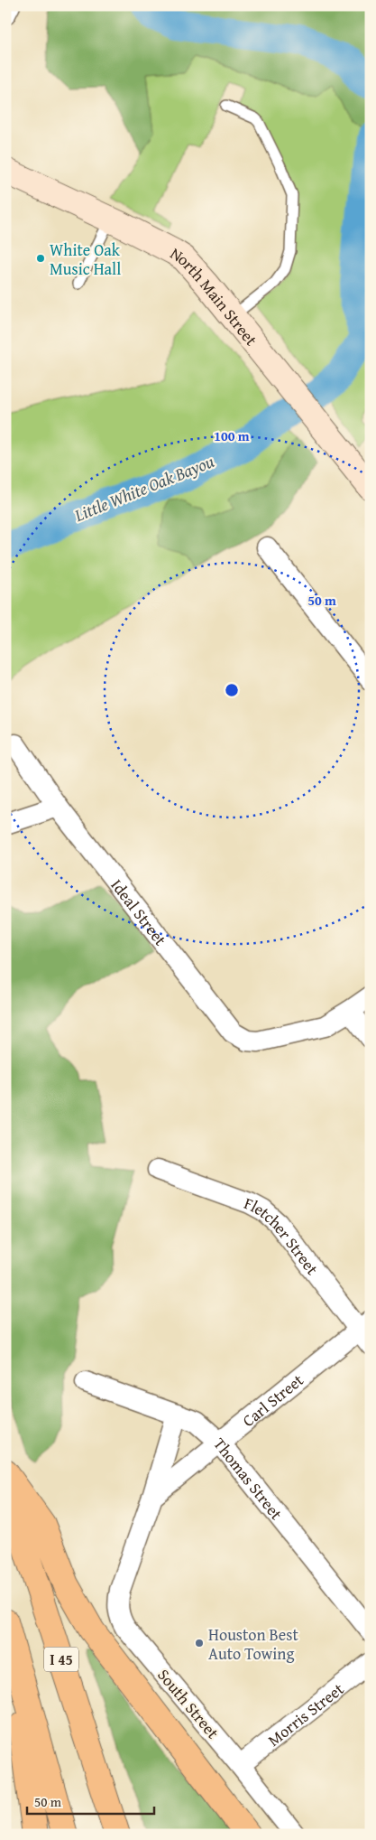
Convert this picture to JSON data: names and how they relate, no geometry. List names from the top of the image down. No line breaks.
{"streets":{"highway":["I 45"],"main road":["North Main Street"],"street":["Ideal Street","Fletcher Street","Carl Street","Thomas Street","South Street","Morris Street"]},"crossings":[["Fletcher Street","Carl Street"],["Carl Street","Thomas Street"],["Carl Street","South Street"],["South Street","Morris Street"]],"water":["Little White Oak Bayou"],"places":["White Oak Music Hall","Houston Best Auto Towing"],"scale_bar":"50 m","rings":["100 m","50 m"]}
